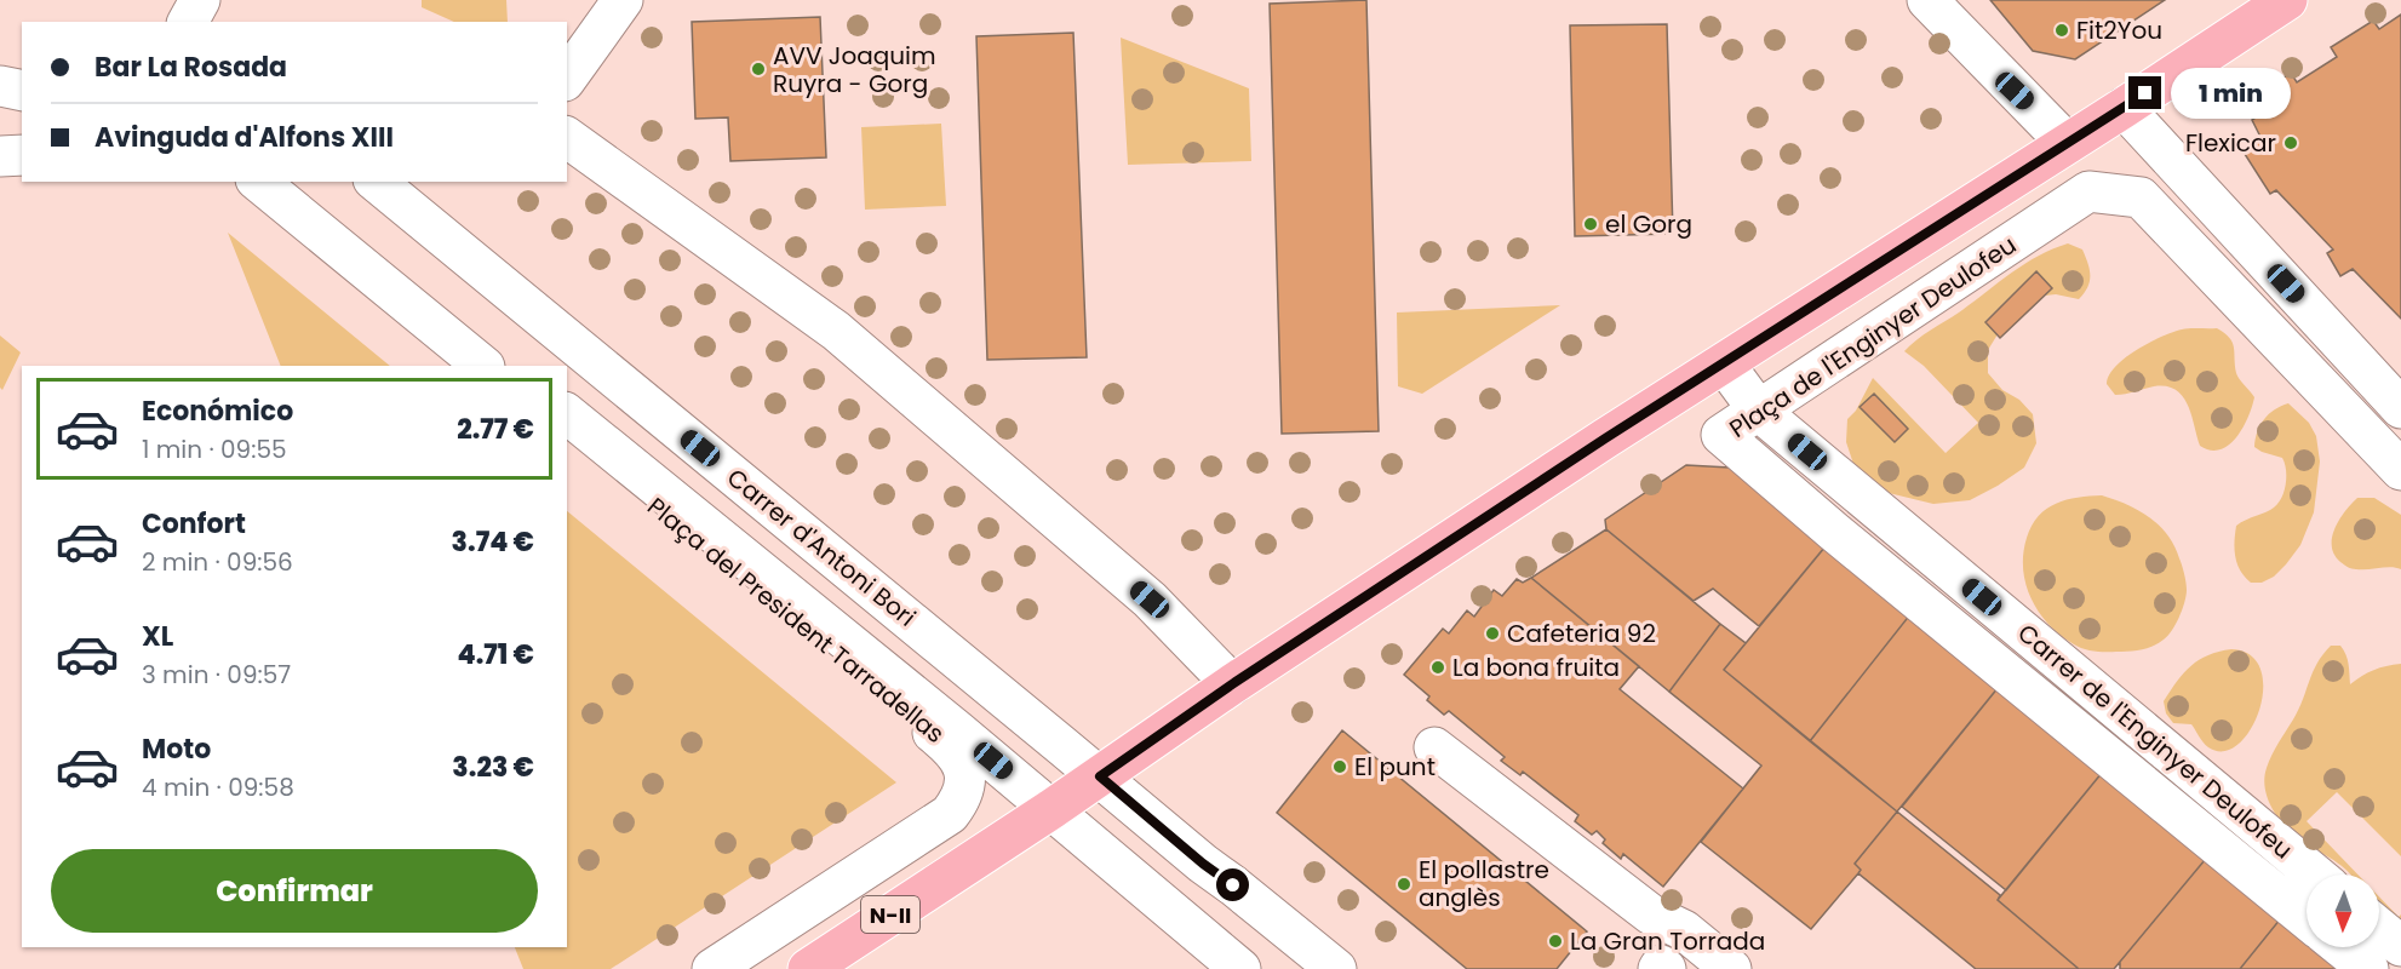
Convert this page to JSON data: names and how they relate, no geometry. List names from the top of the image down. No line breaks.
{"streets":{"main road":["N-II"],"street":["Plaça de l'Enginyer Deulofeu","Carrer d'Antoni Bori","Plaça del President Tarradellas","Carrer de l'Enginyer Deulofeu"]},"crossings":[["Plaça de l'Enginyer Deulofeu","Carrer de l'Enginyer Deulofeu"],["Carrer d'Antoni Bori","N-II"],["Carrer de l'Enginyer Deulofeu","N-II"]],"places":["Fit2You","AVV Joaquim Ruyra - Gorg","Flexicar","el Gorg","Cafeteria 92","La bona fruita","El punt","El pollastre anglès","La Gran Torrada"],"north":"bottom","page":{"banner":["Bar La Rosada","Avinguda d'Alfons XIII"],"bubble":"1 min","list":[{"name":"Económico","note":"1 min · 09:55","value":"2.77 €"},{"name":"Confort","note":"2 min · 09:56","value":"3.74 €"},{"name":"XL","note":"3 min · 09:57","value":"4.71 €"},{"name":"Moto","note":"4 min · 09:58","value":"3.23 €"}],"buttons":"Confirmar"}}
